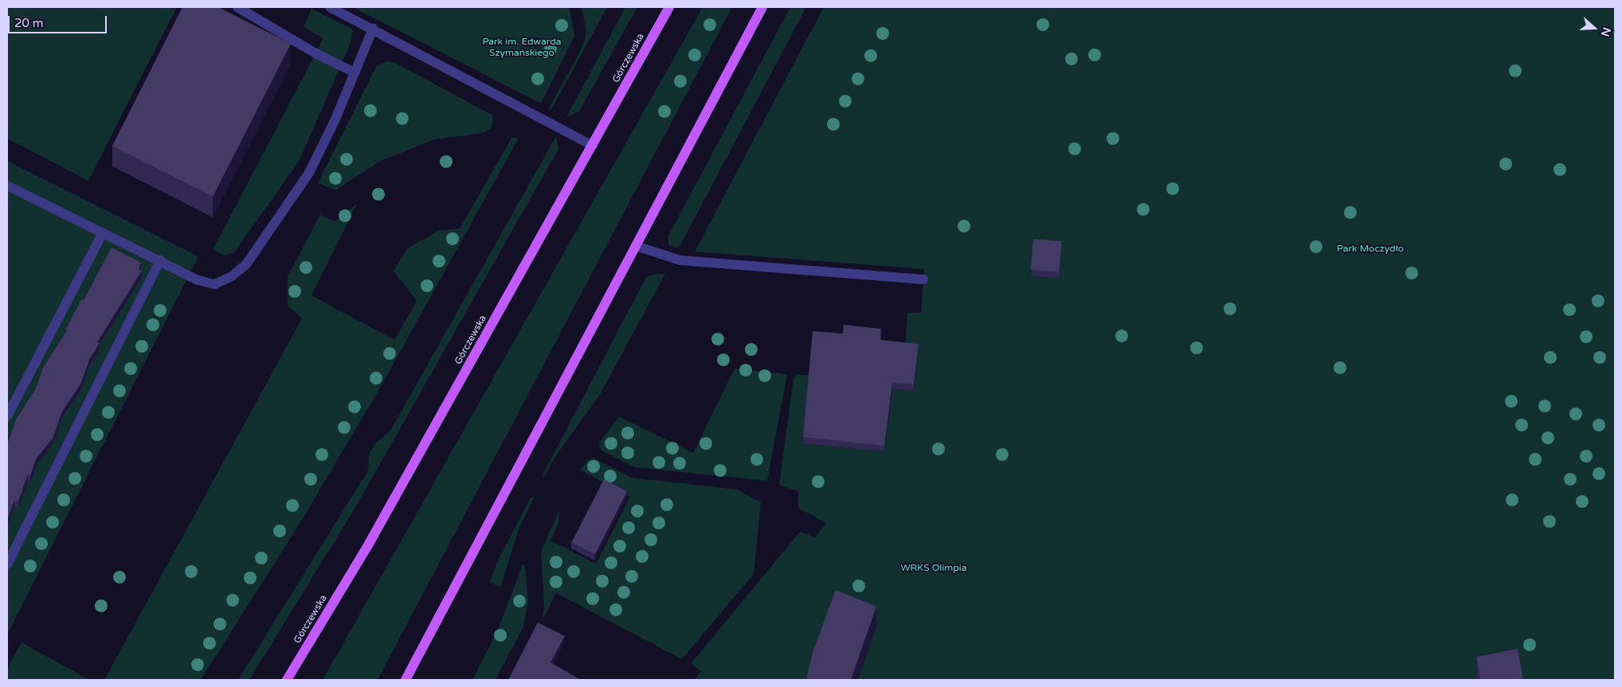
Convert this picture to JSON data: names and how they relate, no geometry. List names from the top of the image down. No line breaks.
{"streets":{"main road":["Górczewska"]},"parks":["Park im. Edwarda Szymańskiego","Park Moczydło","WRKS Olimpia"],"scale_bar":"20 m","north":"right"}
